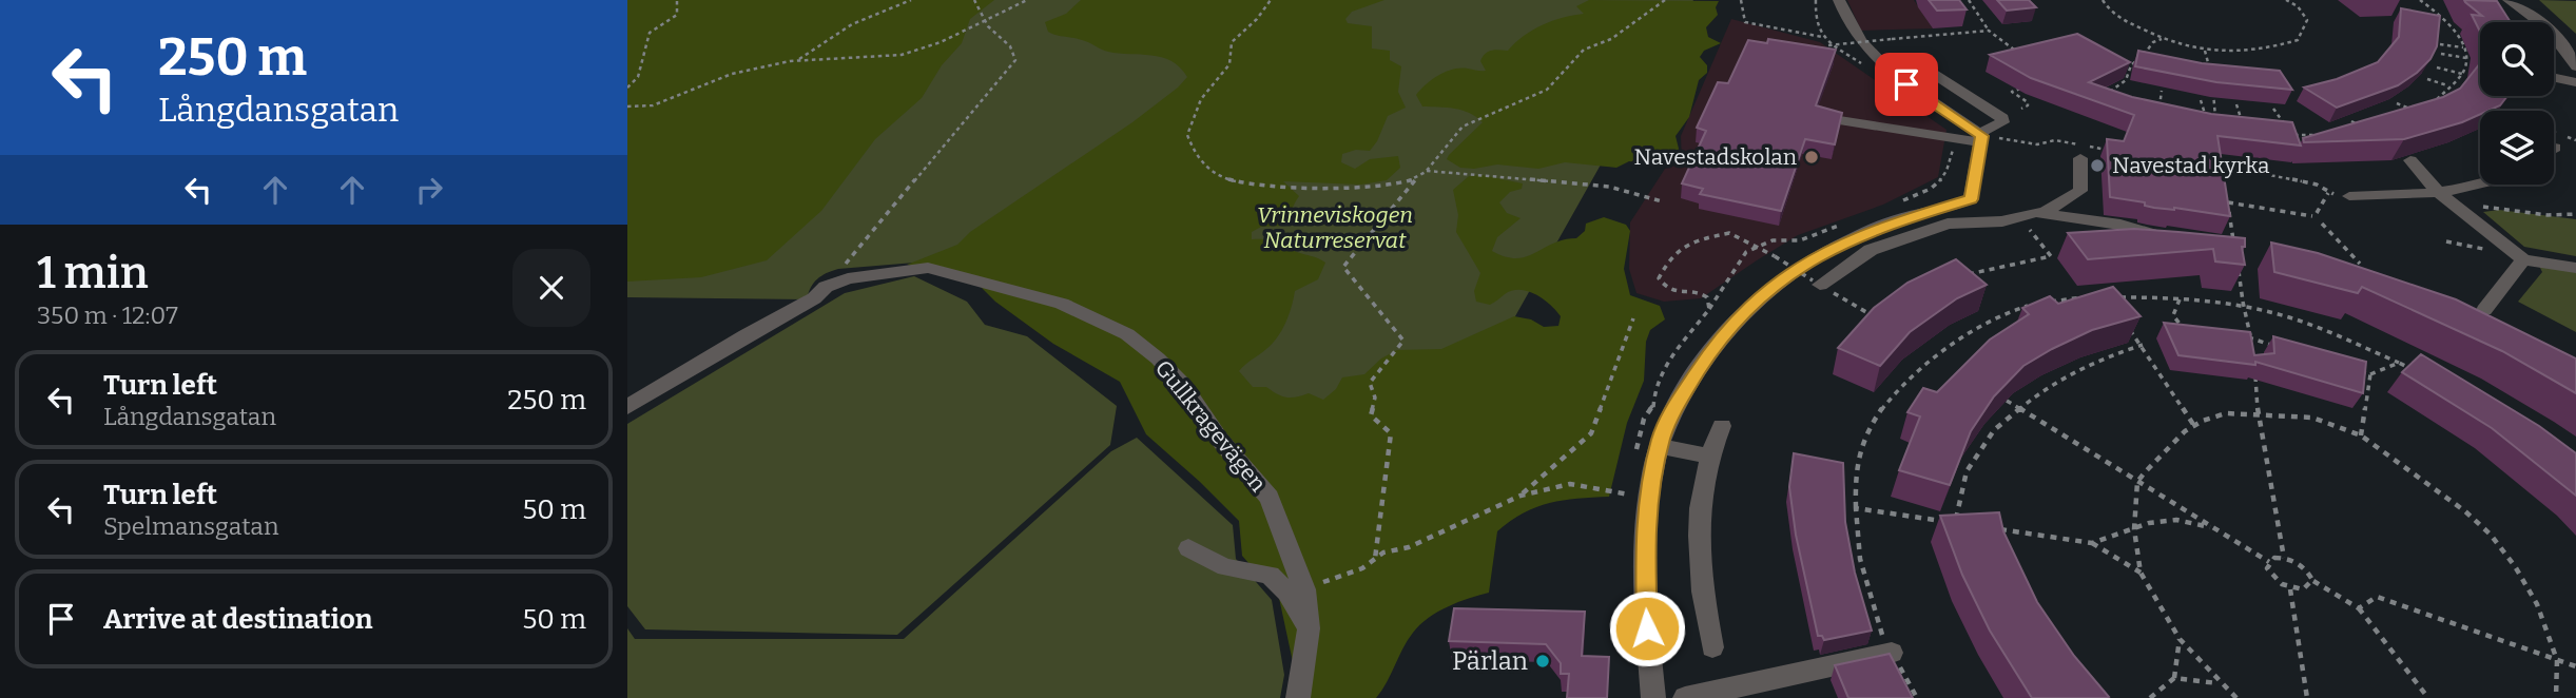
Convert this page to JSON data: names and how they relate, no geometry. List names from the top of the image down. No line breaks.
{"streets":{"street":["Gullkragevägen"]},"parks":["Vrinneviskogen Naturreservat"],"places":["Navestadskolan","Navestad kyrka","Pärlan"],"page":{"turn":["250 m","Långdansgatan"],"heading":["1 min","350 m · 12:07"],"list":[{"name":"Turn left","note":"Långdansgatan","value":"250 m"},{"name":"Turn left","note":"Spelmansgatan","value":"50 m"},{"name":"Arrive at destination","value":"50 m"}]}}
